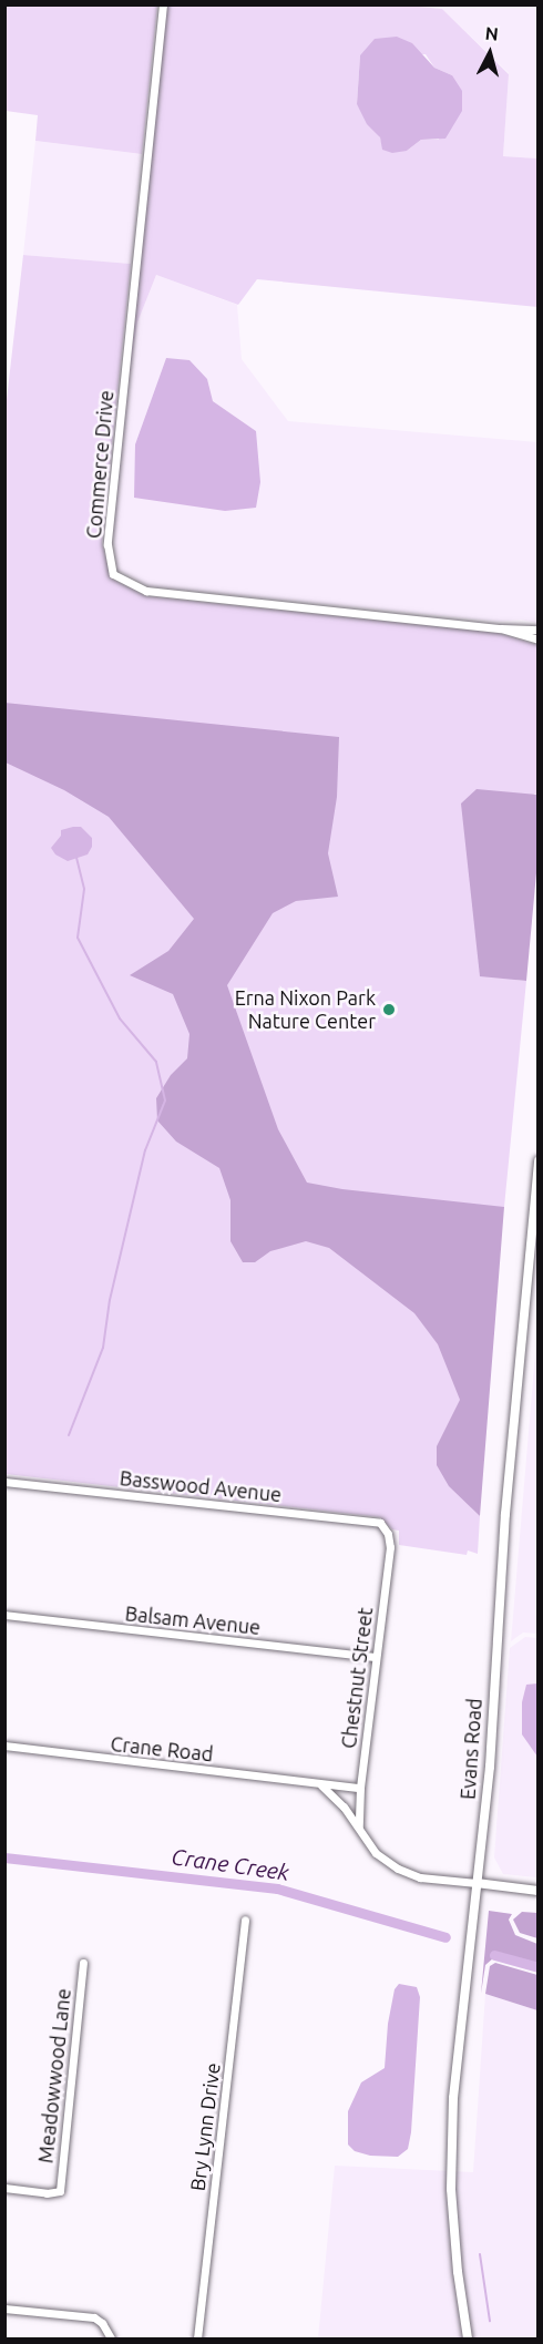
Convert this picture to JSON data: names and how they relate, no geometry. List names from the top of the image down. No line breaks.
{"streets":{"street":["Commerce Drive","Basswood Avenue","Balsam Avenue","Chestnut Street","Crane Road","Evans Road","Meadowwood Lane","Bry Lynn Drive"]},"crossings":[["Basswood Avenue","Chestnut Street"],["Balsam Avenue","Chestnut Street"],["Chestnut Street","Crane Road"]],"water":["Crane Creek"],"places":["Erna Nixon Park Nature Center"],"north":"top"}
